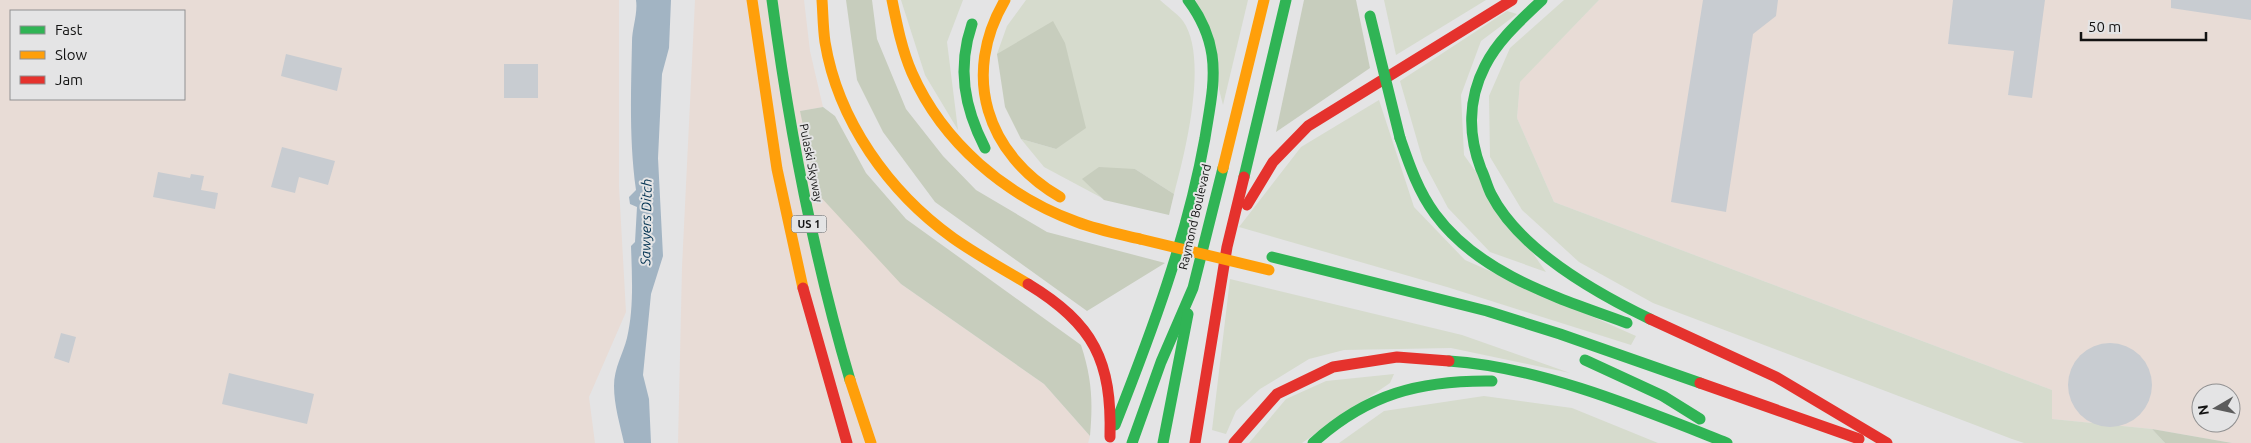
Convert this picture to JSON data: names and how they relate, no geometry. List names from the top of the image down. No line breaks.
{"streets":{"main road":["Pulaski Skyway","Raymond Boulevard","US 1"]},"water":["Sawyers Ditch"],"legend":["Fast","Slow","Jam"],"scale_bar":"50 m","north":"left"}
